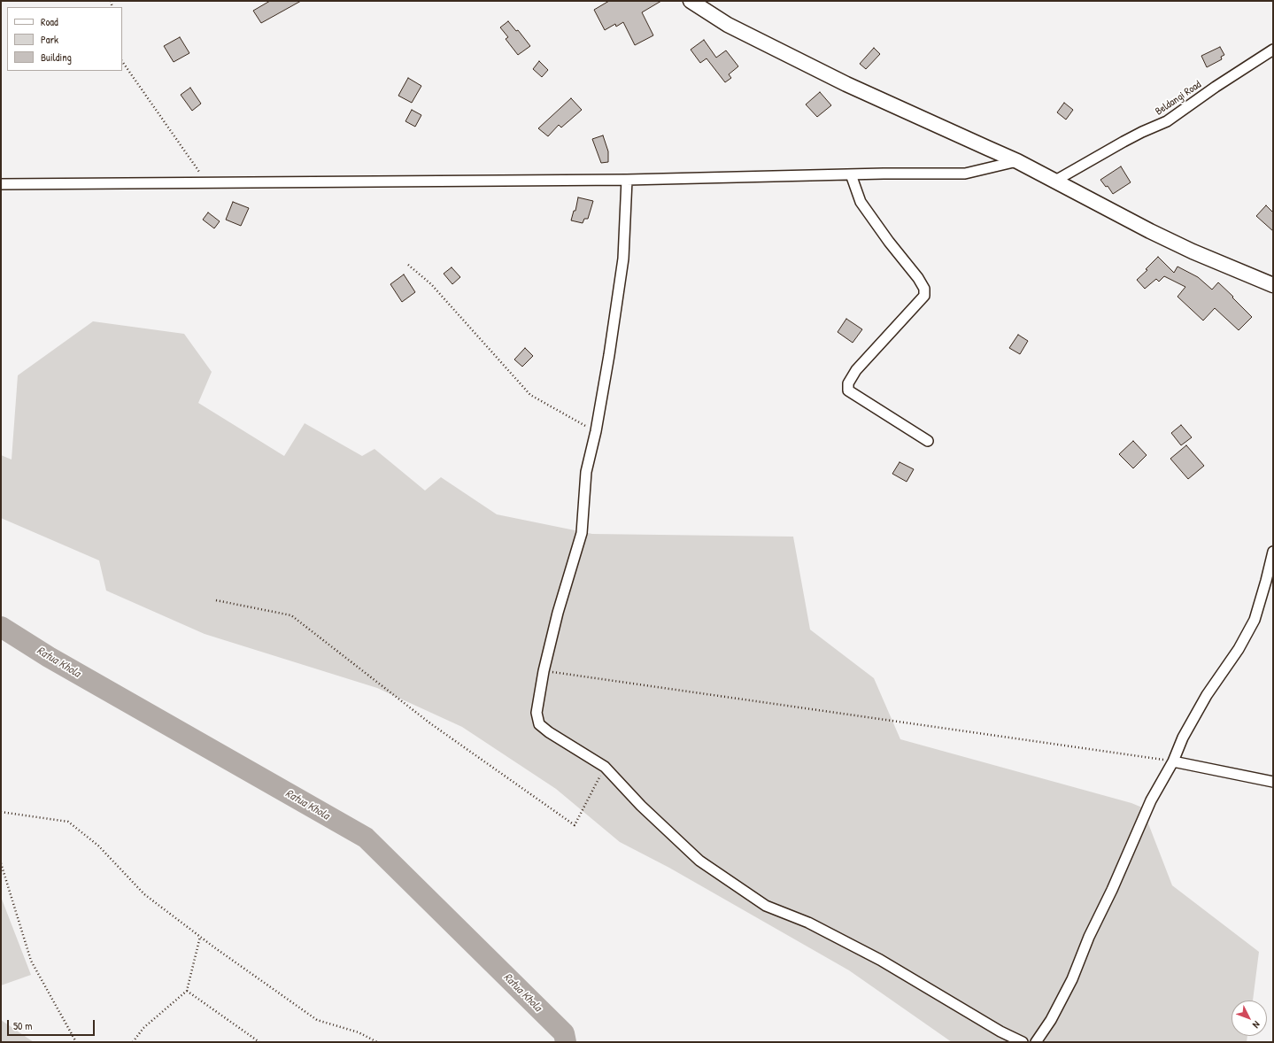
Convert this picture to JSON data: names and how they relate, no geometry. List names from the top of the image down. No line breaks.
{"streets":{"street":["Beldangi Road"]},"water":["Ratua Khola"],"legend":["Road","Park","Building"],"scale_bar":"50 m","north":"bottom right"}
